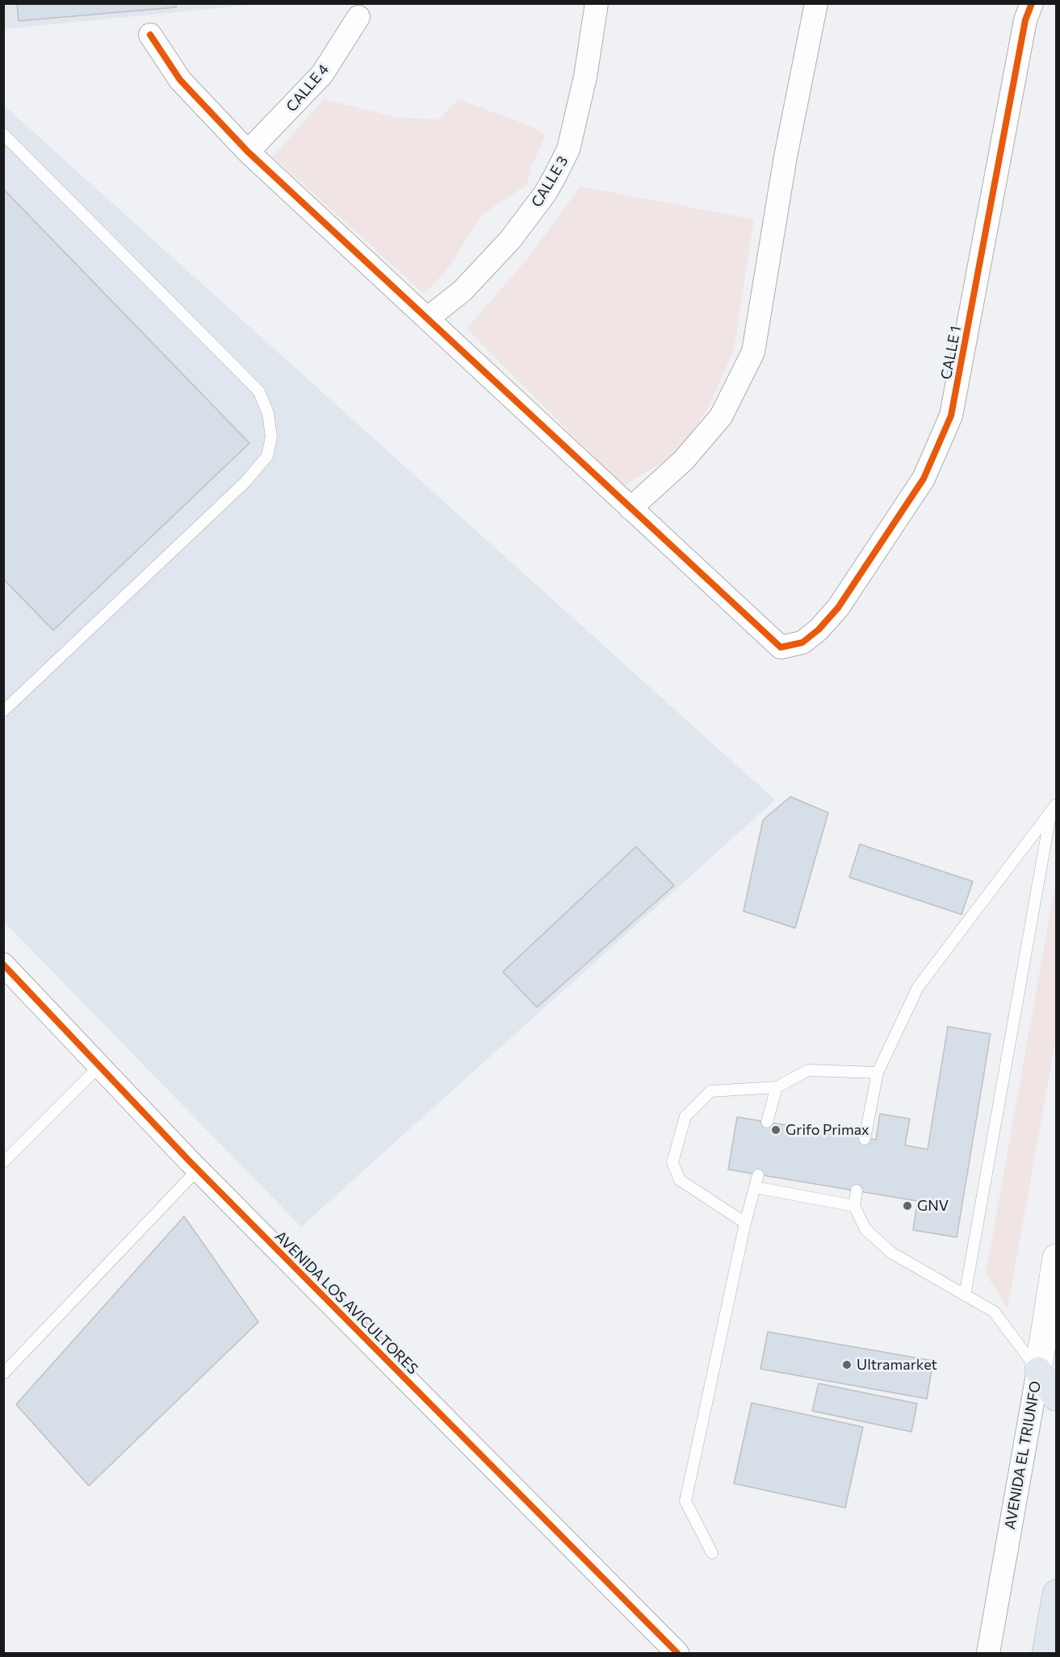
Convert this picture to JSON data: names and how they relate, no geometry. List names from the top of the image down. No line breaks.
{"streets":{"main road":["AVENIDA EL TRIUNFO"],"street":["CALLE 4","CALLE 3","CALLE 1","AVENIDA LOS AVICULTORES"]},"places":["Grifo Primax","GNV","Ultramarket"]}
